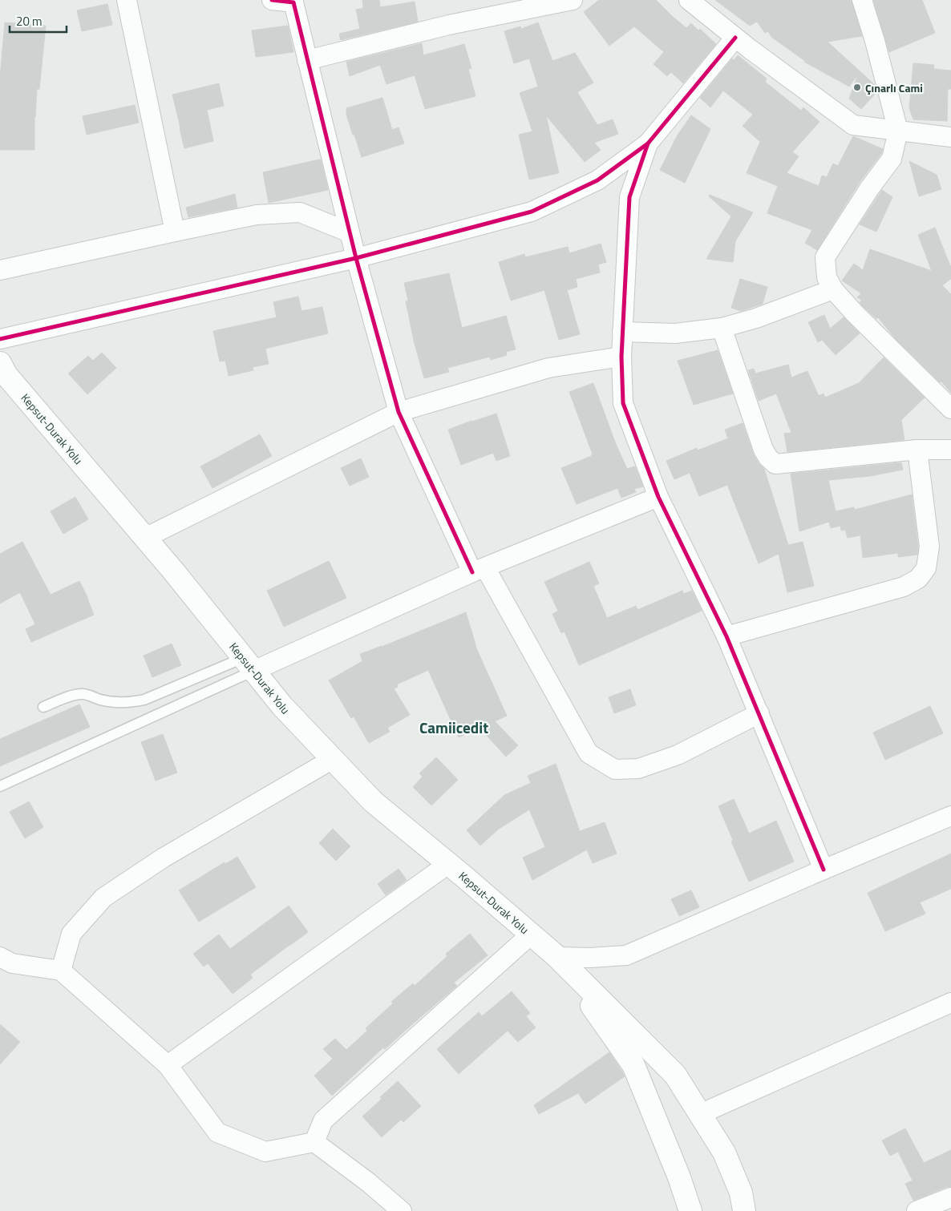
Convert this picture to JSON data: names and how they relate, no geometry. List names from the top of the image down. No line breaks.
{"streets":{"main road":["Kepsut-Durak Yolu"]},"districts":["Camiicedit"],"places":["Çınarlı Cami"],"scale_bar":"20 m"}
